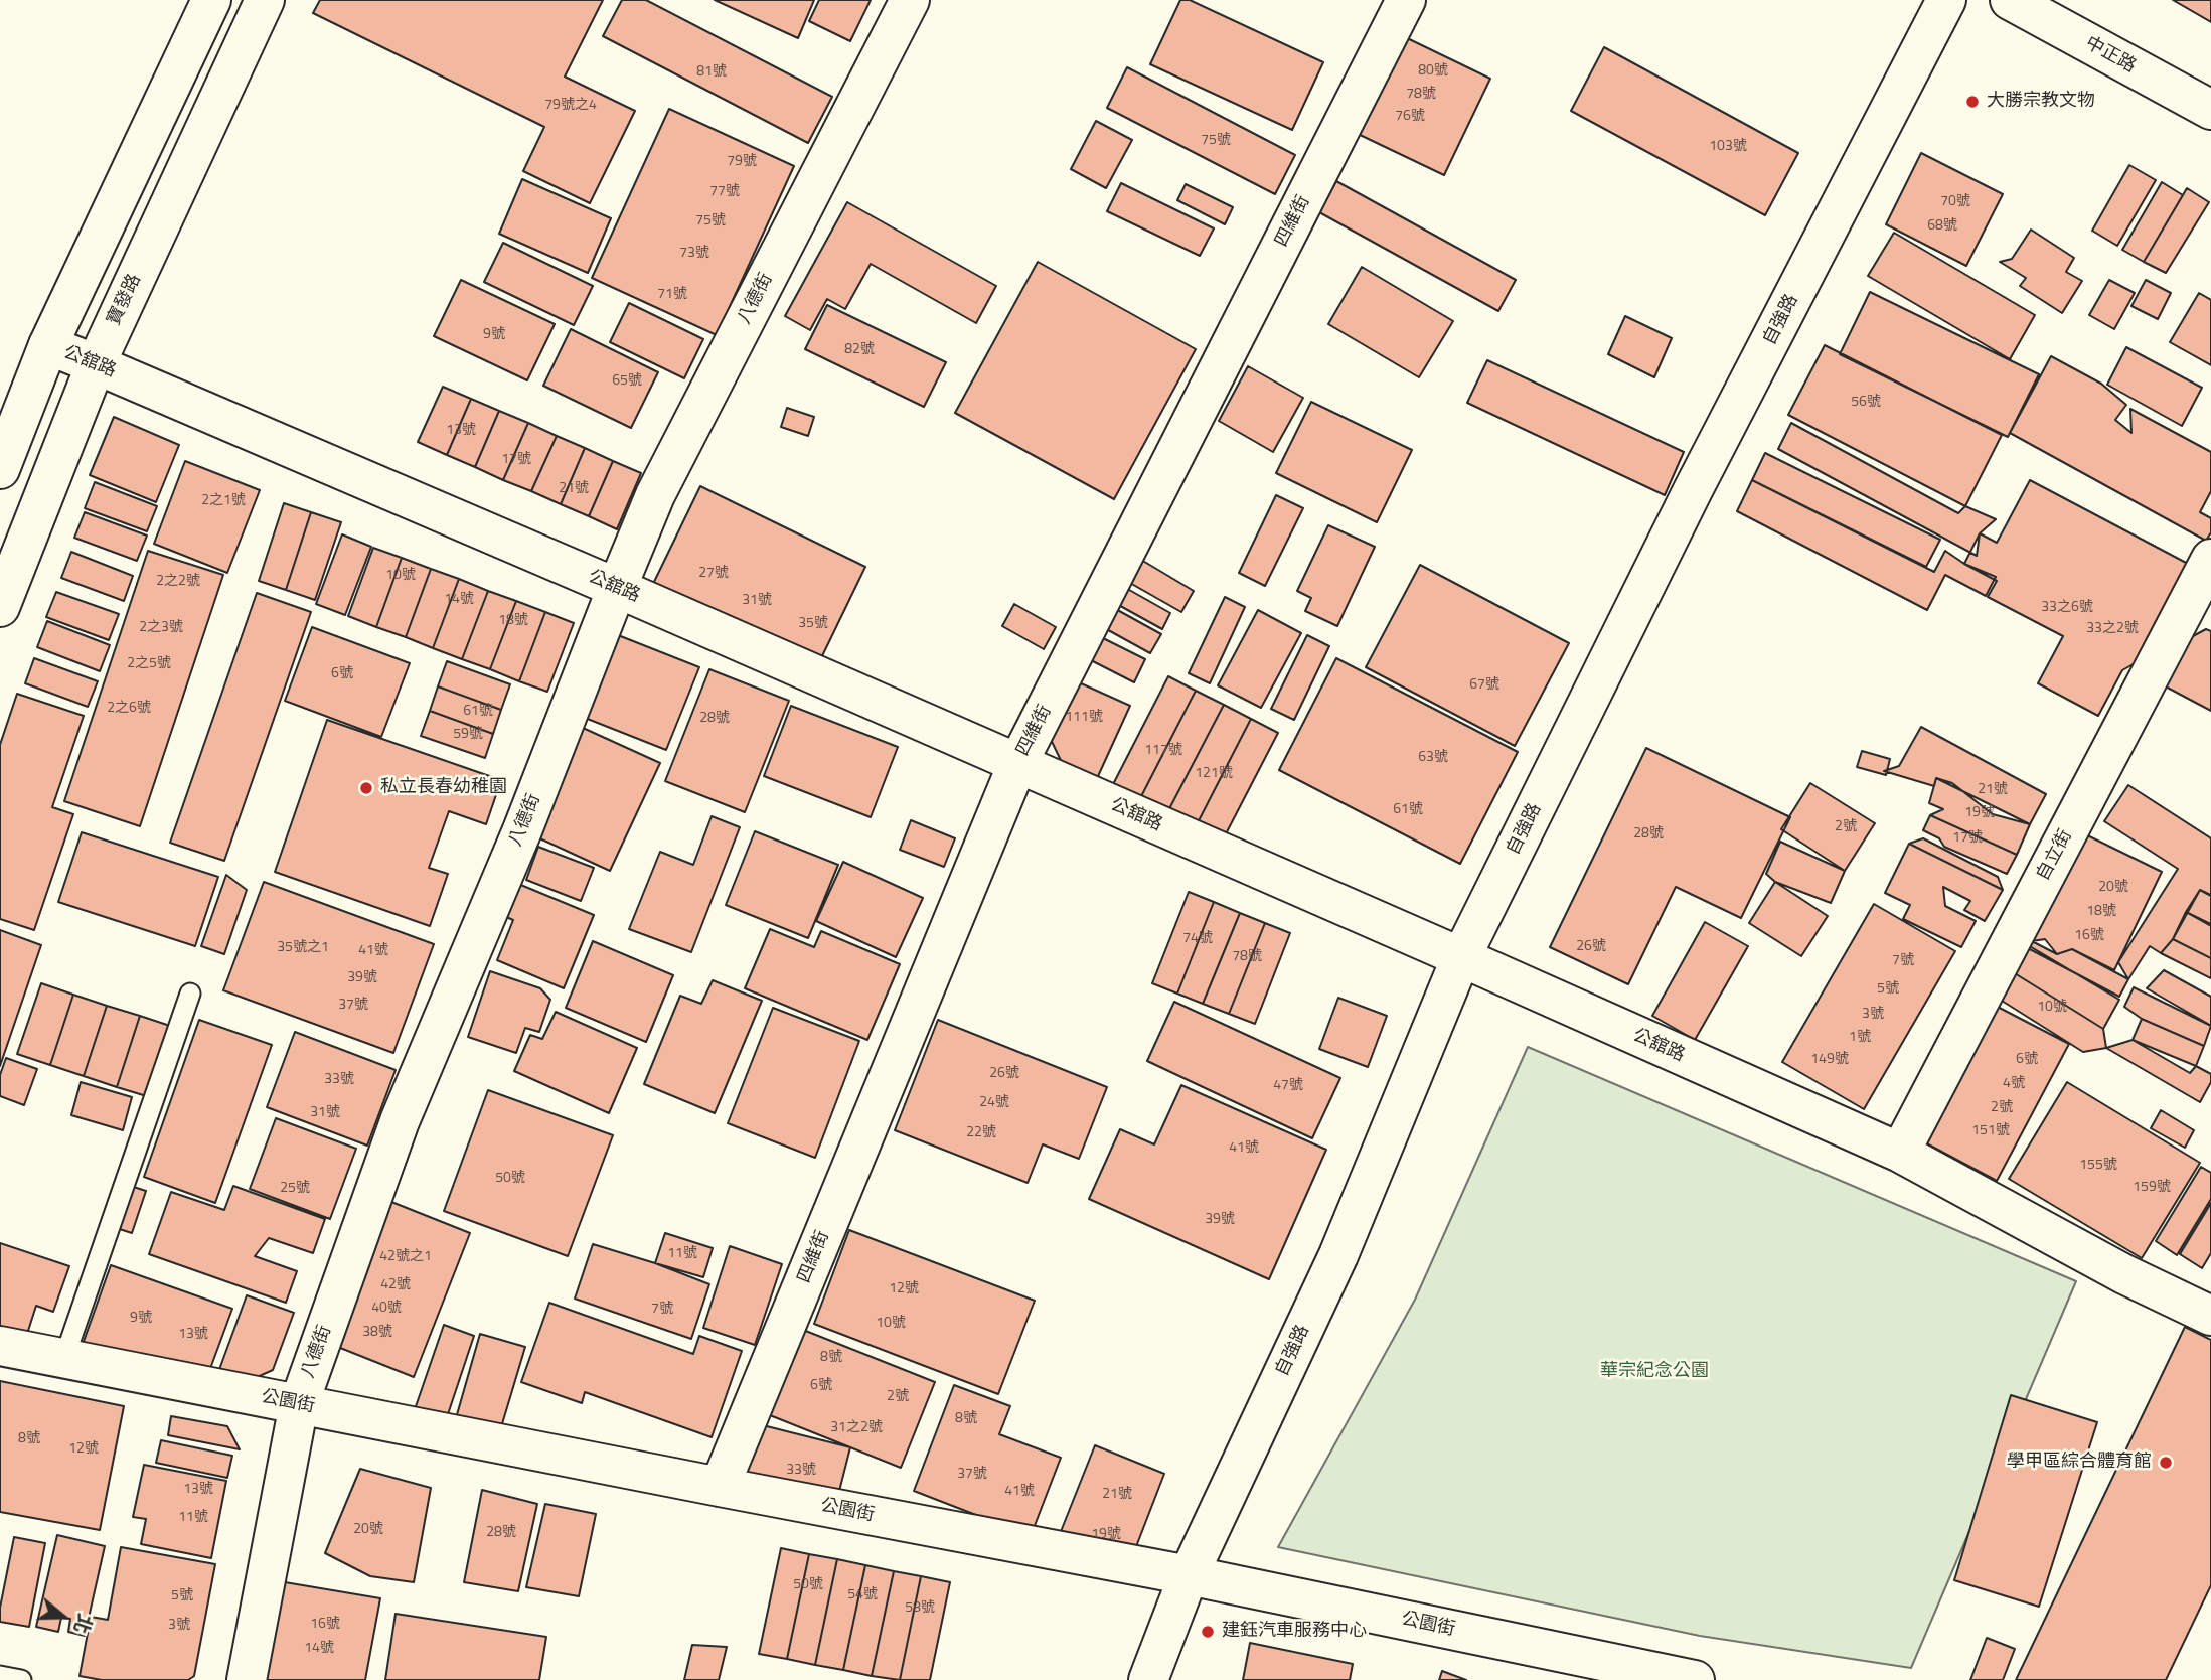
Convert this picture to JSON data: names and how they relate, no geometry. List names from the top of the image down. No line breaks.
{"streets":{"street":["中正路","四維街","八德街","寶發路","自強路","公舘路","自立街","公園街"]},"crossings":[["四維街","公舘路"],["四維街","公園街"],["八德街","公舘路"],["八德街","公園街"],["寶發路","公舘路"],["自強路","公舘路"],["自強路","公園街"],["公舘路","自立街"]],"parks":["華宗紀念公園"],"places":["大勝宗教文物","私立長春幼稚園","學甲區綜合體育館","建鈺汽車服務中心"],"house_numbers":["80號","81號","78號","79號之4","76號","75號","103號","79號","77號","70號","75號","68號","73號","71號","9號","82號","65號","56號","13號","17號","21號","2之1號","27號","10號","2之2號","14號","31號","33之6號","18號","35號","2之3號","33之2號","2之5號","6號","67號","2之6號","61號","111號","28號","59號","117號","63號","121號","21號","61號","19號","2號","28號","17號","20號","18號","16號","74號","26號","35號之1","41號","78號","7號","39號","5號","37號","10號","3號","1號","149號","6號","26號","33號","4號","47號","24號","2號","31號","151號","22號","41號","155號","50號","159號","25號","39號","11號","42號之1","42號","12號","40號","7號","9號","10號","38號","13號","8號","6號","2號","8號","31之2號","8號","12號","33號","37號","13號","41號","21號","11號","20號","28號","19號","50號","54號","5號","58號","16號","3號","14號"],"north":"right"}
